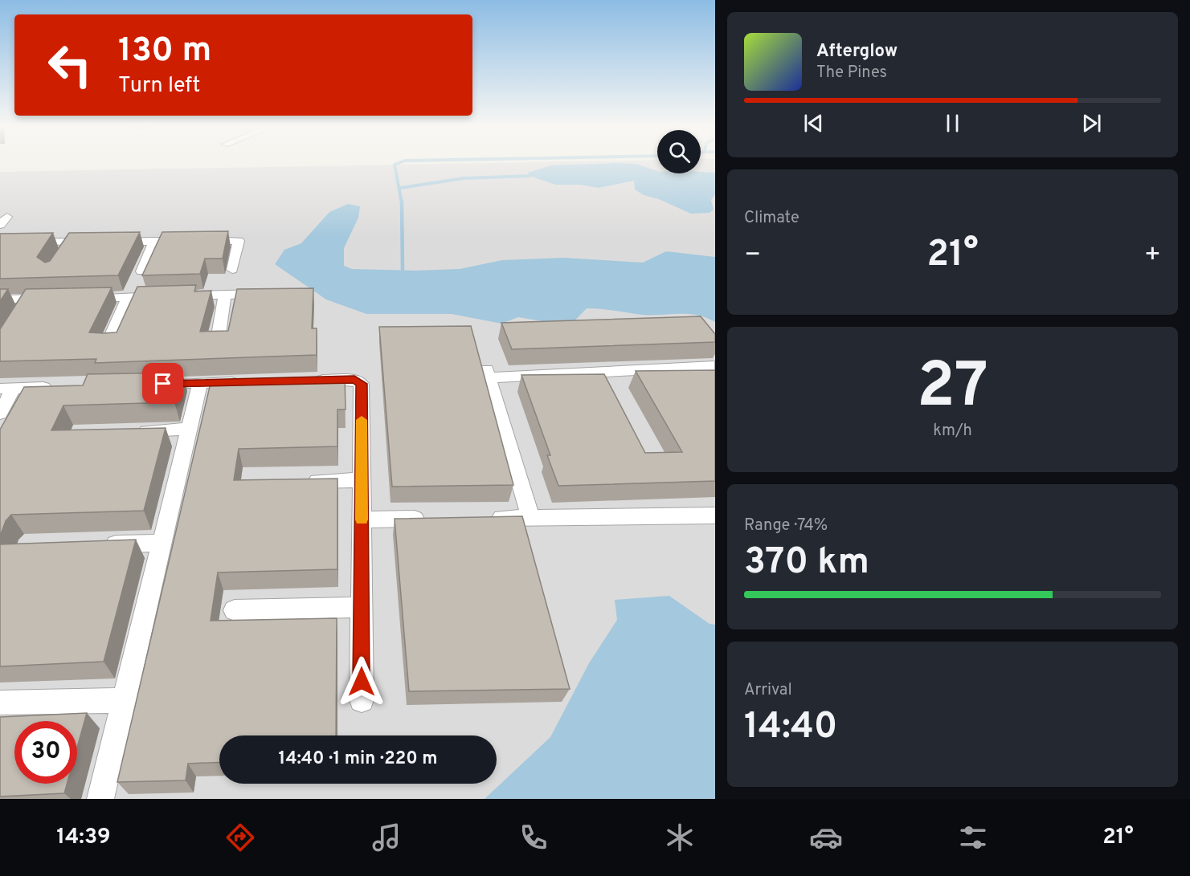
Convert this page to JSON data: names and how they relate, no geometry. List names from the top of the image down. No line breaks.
{"page":{"turn":["130 m","Turn left"],"song":["Afterglow","The Pines"],"tile":["Climate",["27","km/h"],["Range · 74%","370 km"],["Arrival","14:40"]],"heat":["−","21°","+"],"limit":"30","trip":"14:40 · 1 min · 220 m","tabs":["14:39","21°"]}}
